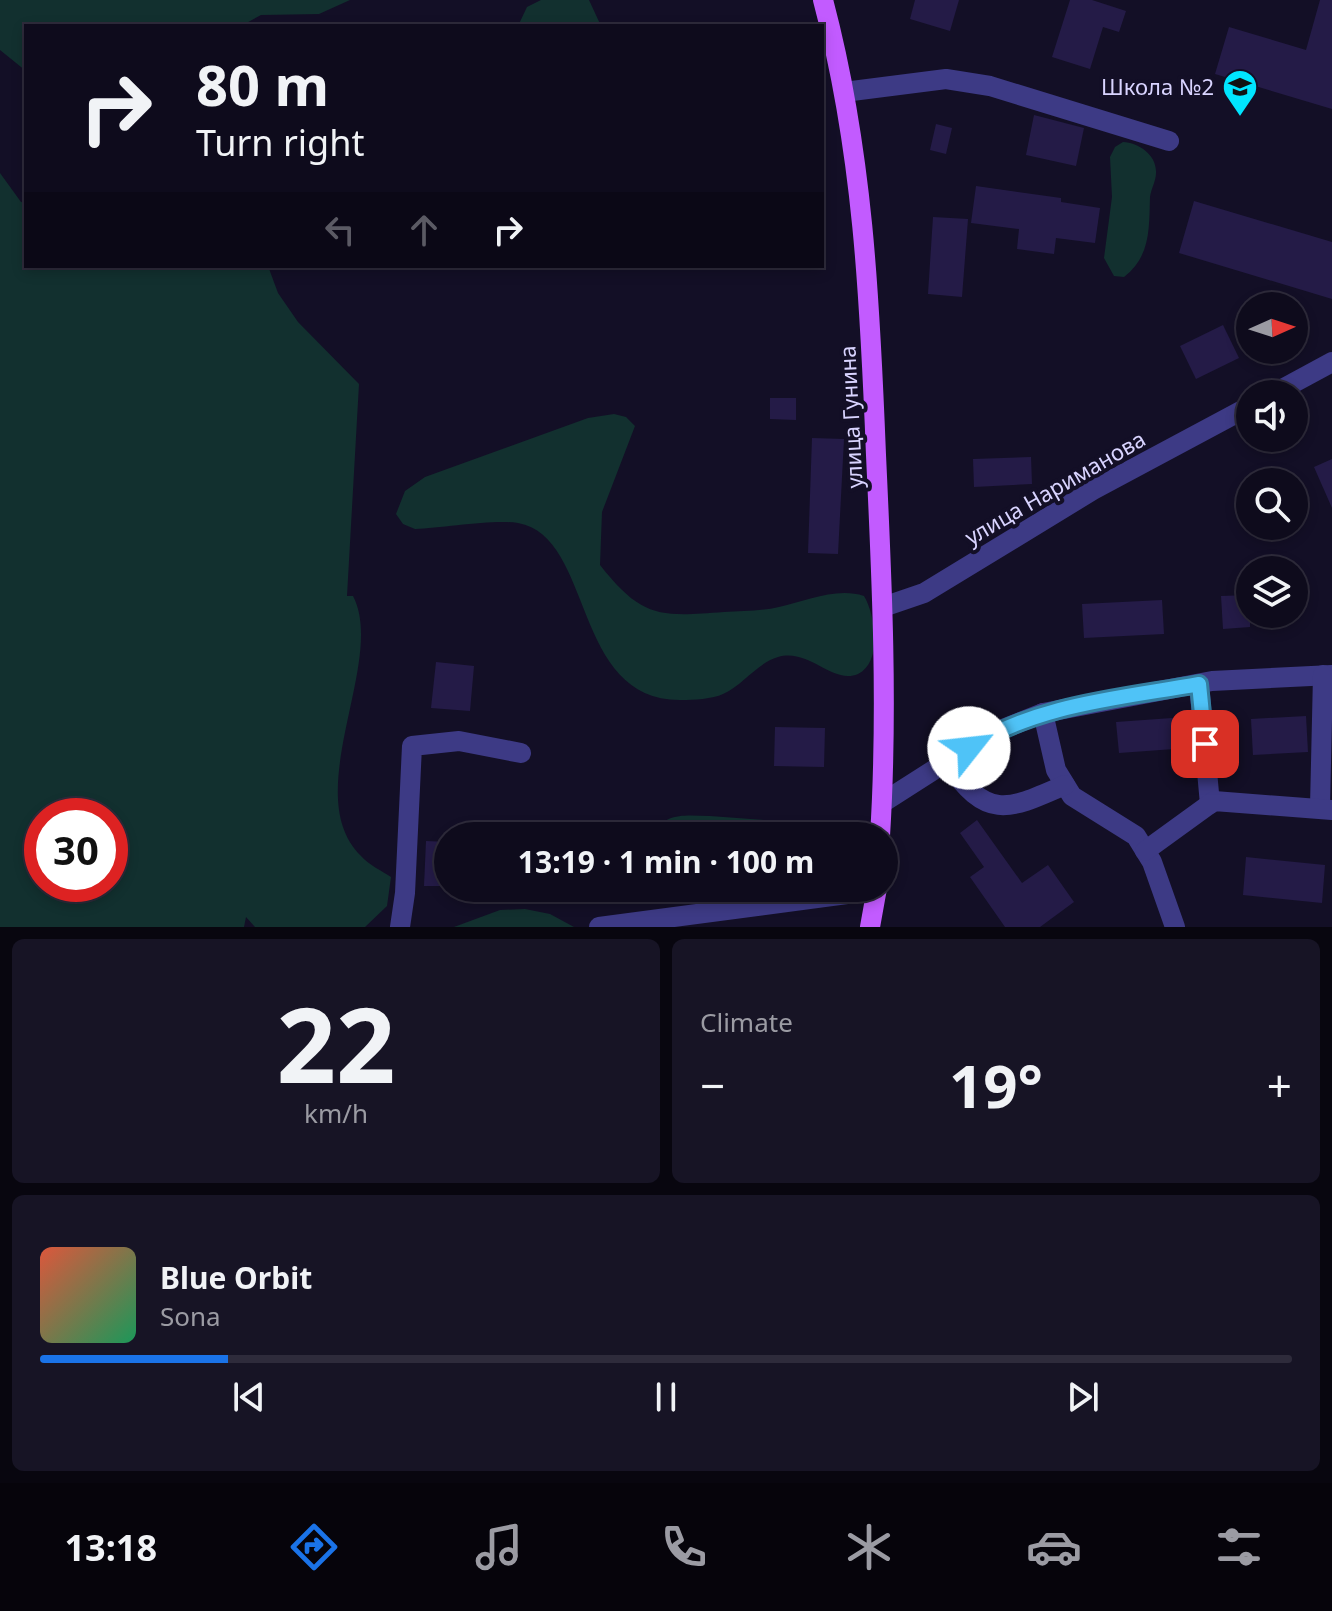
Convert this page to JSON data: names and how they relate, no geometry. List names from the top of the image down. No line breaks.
{"streets":{"main road":["улица Гунина"],"street":["улица Нариманова"]},"crossings":[["улица Гунина","улица Нариманова"]],"places":{"school or university":["Школа №2"]},"north":"right","page":{"turn":["80 m","Turn right"],"limit":"30","trip":"13:19 · 1 min · 100 m","tile":[["22","km/h"],"Climate"],"heat":["−","19°","+"],"song":["Blue Orbit","Sona"],"tabs":"13:18"}}
